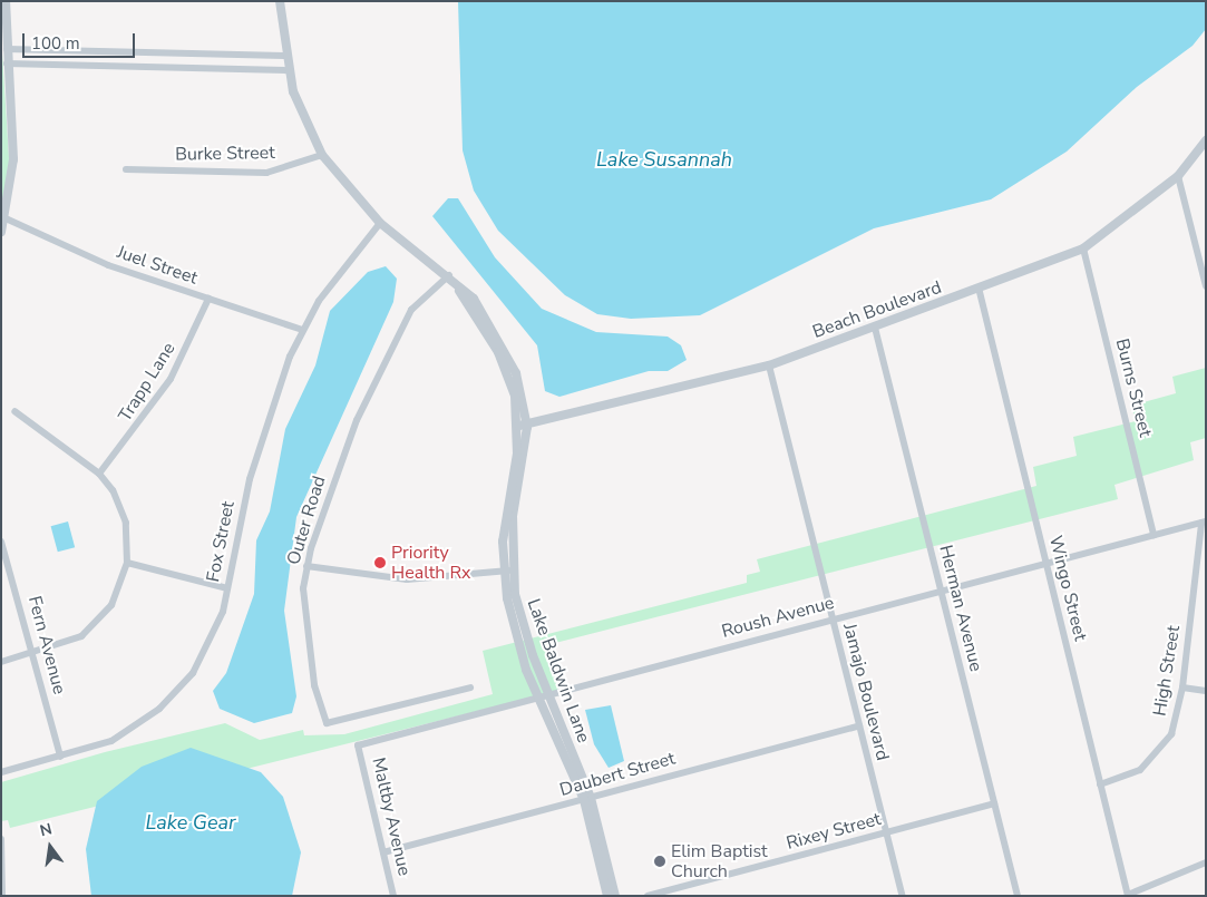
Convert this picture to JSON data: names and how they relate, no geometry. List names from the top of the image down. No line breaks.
{"streets":{"street":["Burke Street","Juel Street","Beach Boulevard","Trapp Lane","Burns Street","Outer Road","Fox Street","Wingo Street","Herman Avenue","Roush Avenue","Fern Avenue","Lake Baldwin Lane","High Street","Jamajo Boulevard","Daubert Street","Maltby Avenue","Rixey Street"]},"crossings":[["Burke Street","Lake Baldwin Lane"],["Juel Street","Trapp Lane"],["Juel Street","Fox Street"],["Beach Boulevard","Burns Street"],["Beach Boulevard","Wingo Street"],["Beach Boulevard","Herman Avenue"],["Beach Boulevard","Lake Baldwin Lane"],["Beach Boulevard","Jamajo Boulevard"],["Burns Street","Roush Avenue"],["Outer Road","Lake Baldwin Lane"],["Fox Street","Fern Avenue"],["Fox Street","Lake Baldwin Lane"],["Wingo Street","Roush Avenue"],["Wingo Street","High Street"],["Herman Avenue","Roush Avenue"],["Herman Avenue","Rixey Street"],["Roush Avenue","Lake Baldwin Lane"],["Roush Avenue","High Street"],["Roush Avenue","Jamajo Boulevard"],["Roush Avenue","Maltby Avenue"],["Lake Baldwin Lane","Daubert Street"],["Jamajo Boulevard","Daubert Street"],["Jamajo Boulevard","Rixey Street"],["Daubert Street","Maltby Avenue"]],"water":["Lake Susannah","Lake Gear"],"places":["Priority Health Rx","Elim Baptist Church"],"scale_bar":"100 m","north":"top"}
